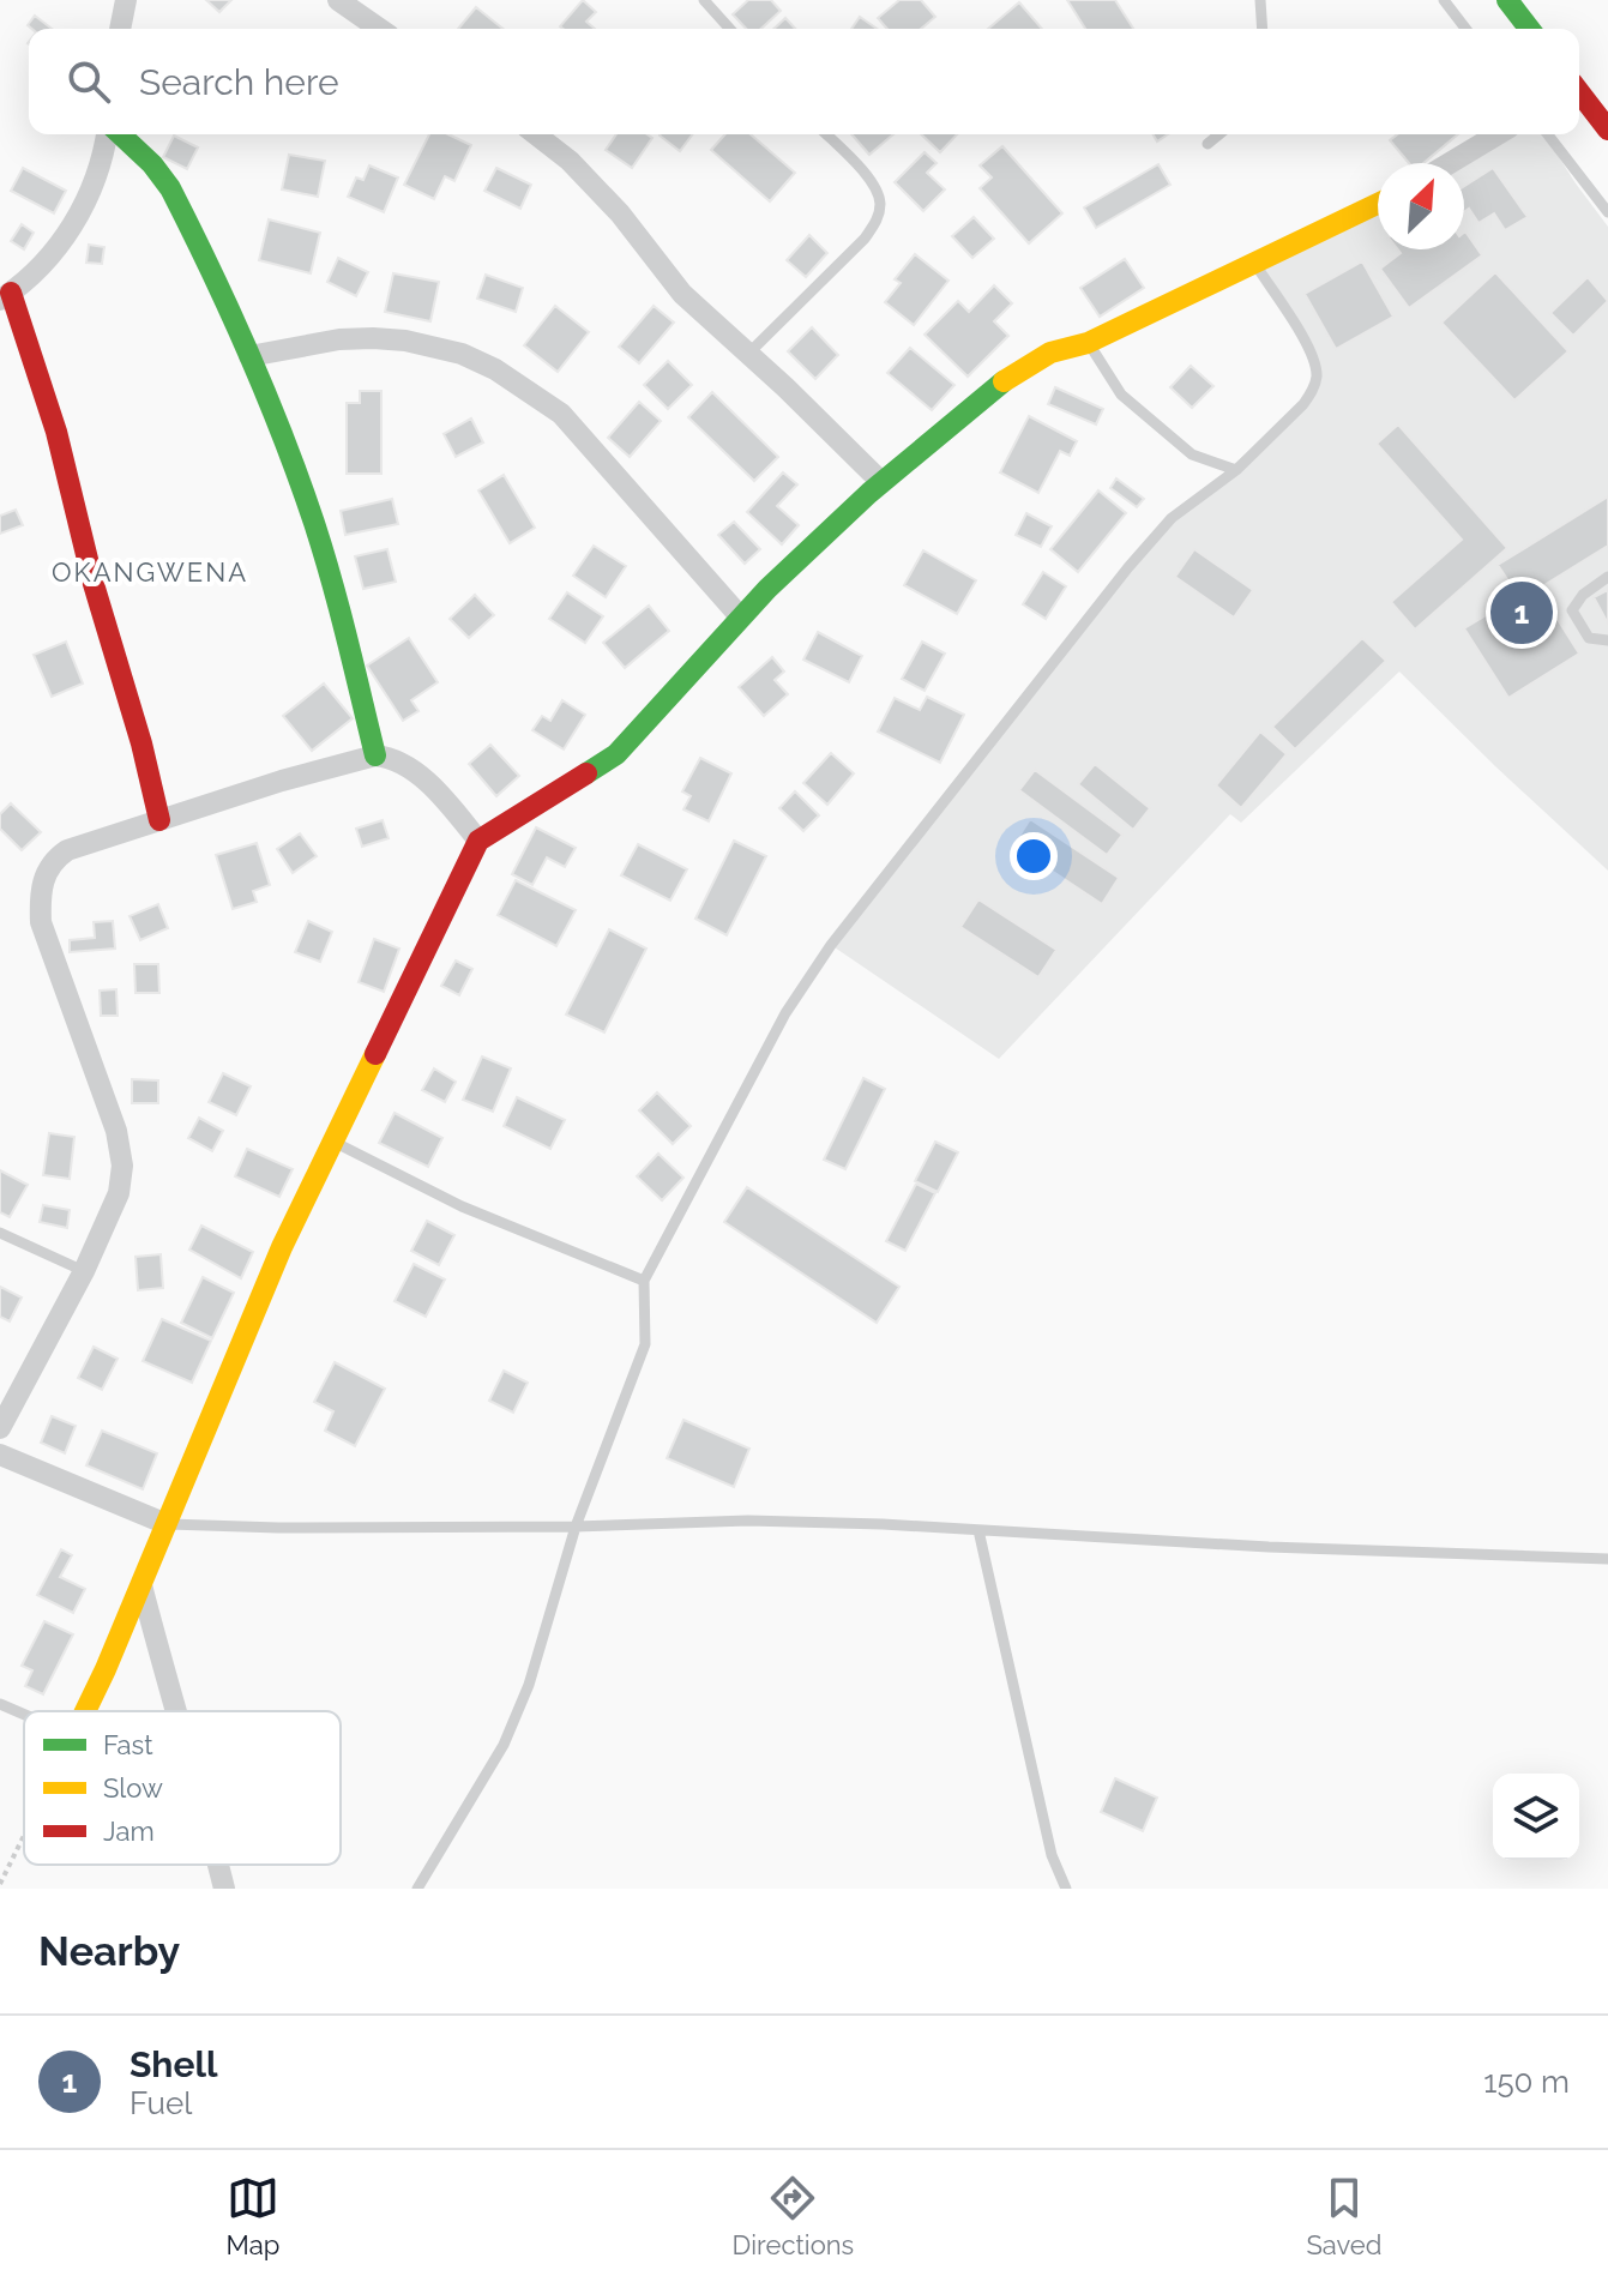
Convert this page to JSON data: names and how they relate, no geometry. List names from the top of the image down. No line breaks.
{"districts":["OKANGWENA"],"legend":["Fast","Slow","Jam"],"north":"top right","page":{"search":"Search here","pins":"1","heading":"Nearby","list":[{"mark":"1","name":"Shell","note":"Fuel","value":"150 m"}],"nav":["Map","Directions","Saved"]}}
